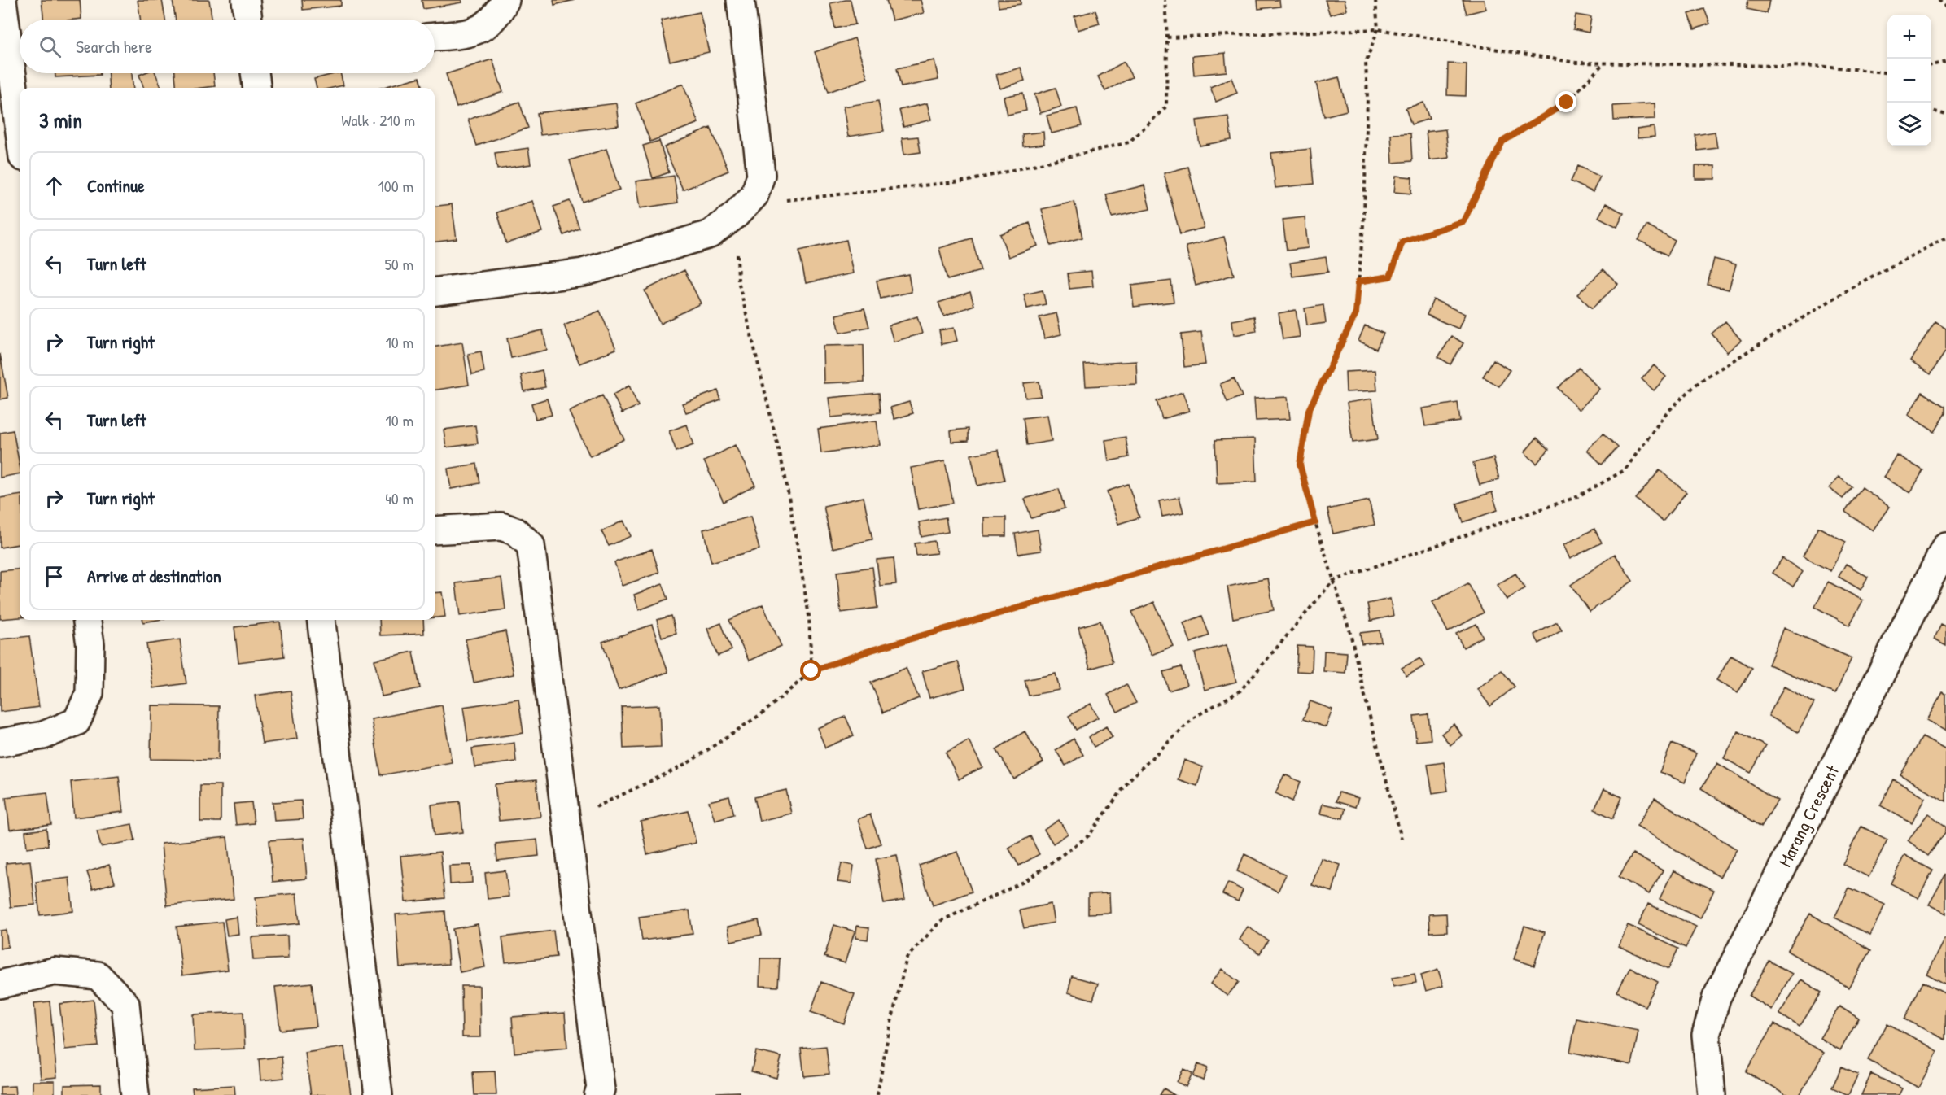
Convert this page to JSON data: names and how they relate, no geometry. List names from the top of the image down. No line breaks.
{"streets":{"street":["Marang Crescent"]},"page":{"map_buttons":["+","−"],"search":"Search here","heading":["3 min","Walk · 210 m"],"list":[["Continue","100 m"],["Turn left","50 m"],["Turn right","10 m"],["Turn left","10 m"],["Turn right","40 m"],"Arrive at destination"]}}
